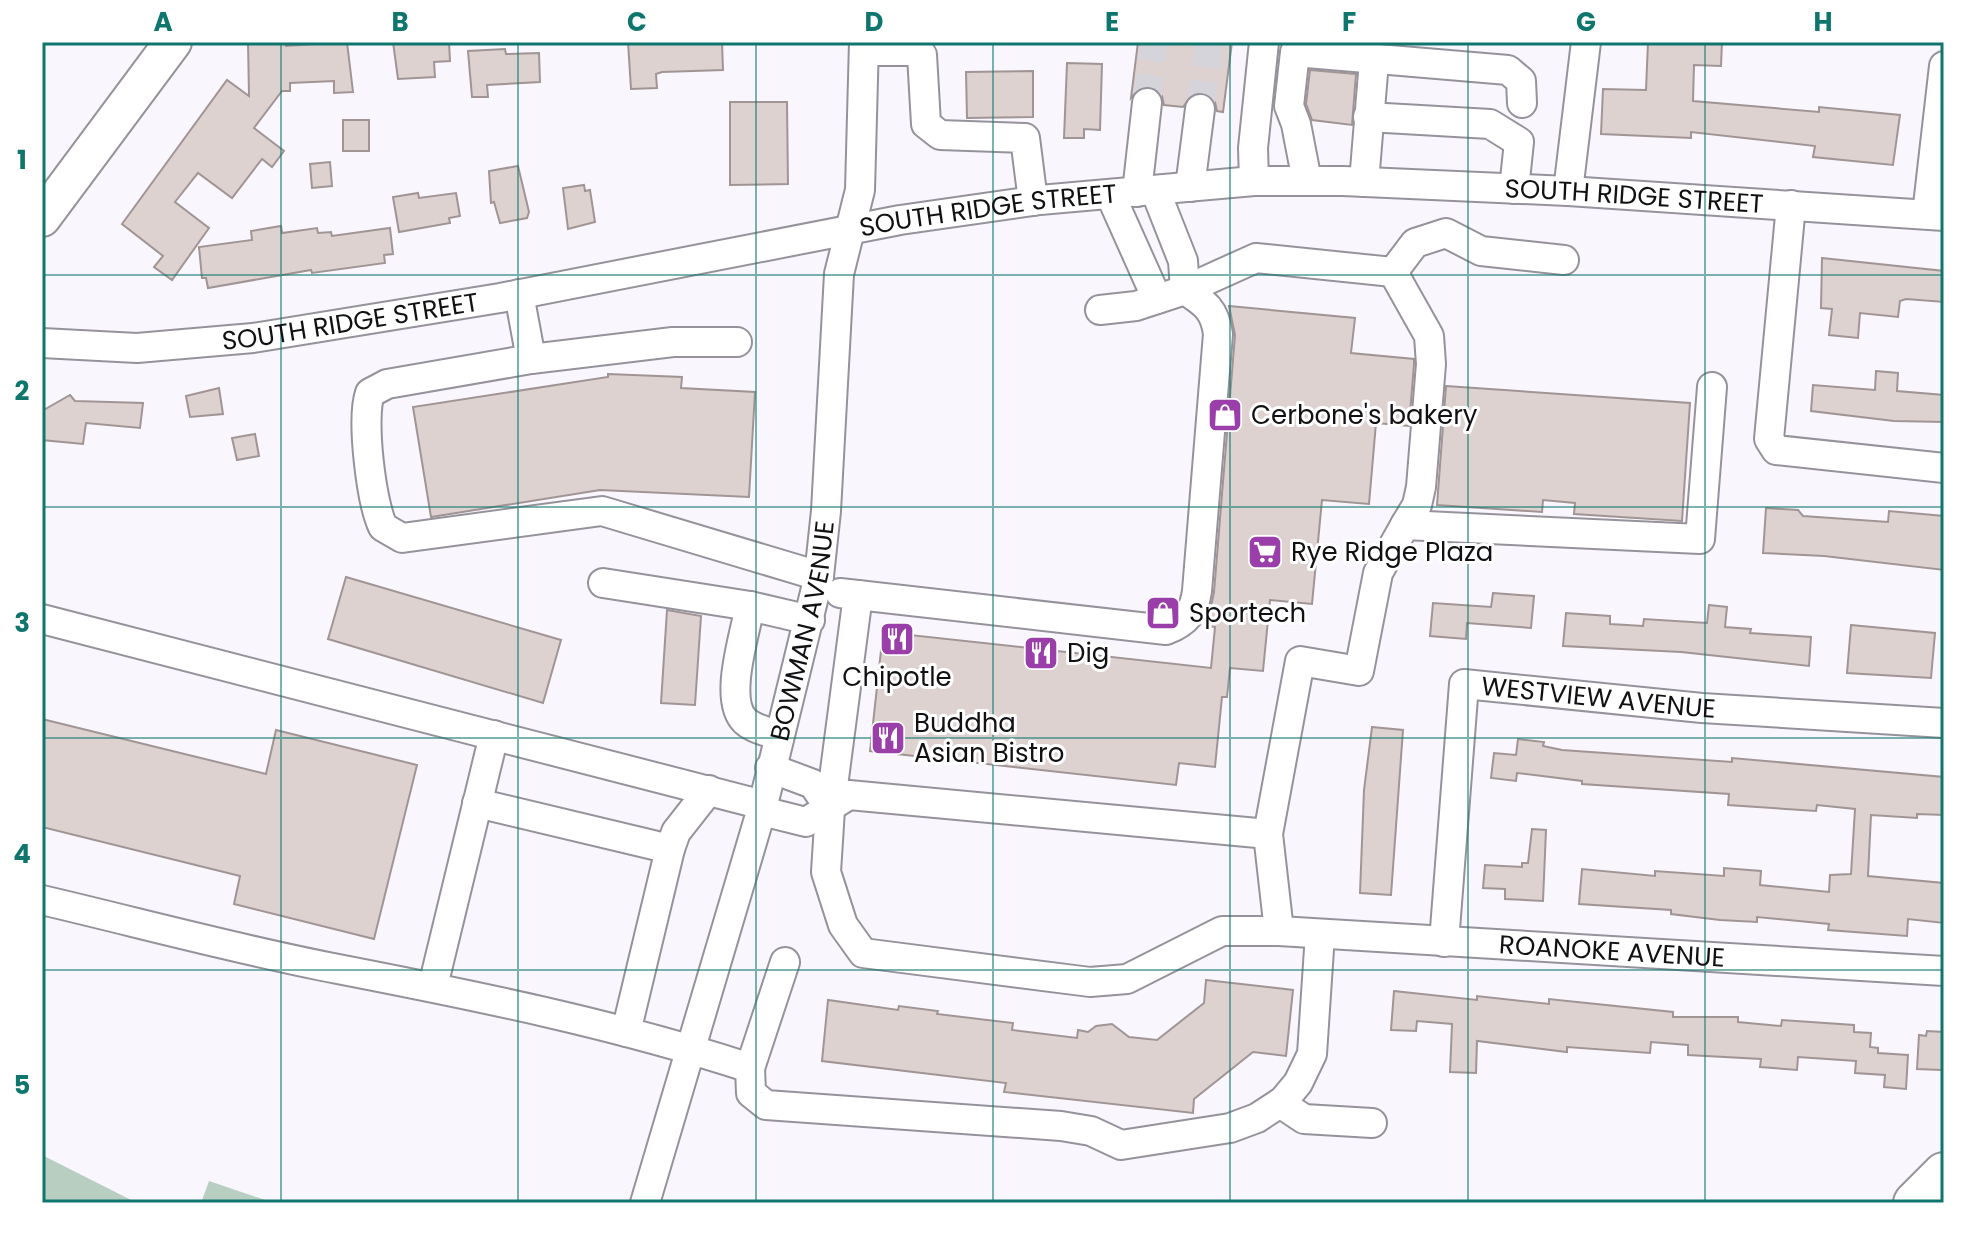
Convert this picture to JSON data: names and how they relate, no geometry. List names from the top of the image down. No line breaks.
{"streets":{"street":["SOUTH RIDGE STREET","BOWMAN AVENUE","WESTVIEW AVENUE","ROANOKE AVENUE"]},"crossings":[["SOUTH RIDGE STREET","BOWMAN AVENUE"],["WESTVIEW AVENUE","ROANOKE AVENUE"]],"places":{"shop":["Cerbone's bakery","Sportech"],"supermarket":["Rye Ridge Plaza"],"restaurant":["Chipotle","Dig","Buddha Asian Bistro"]},"grid":{"columns":["A","B","C","D","E","F","G","H"],"rows":["1","2","3","4","5"]}}
